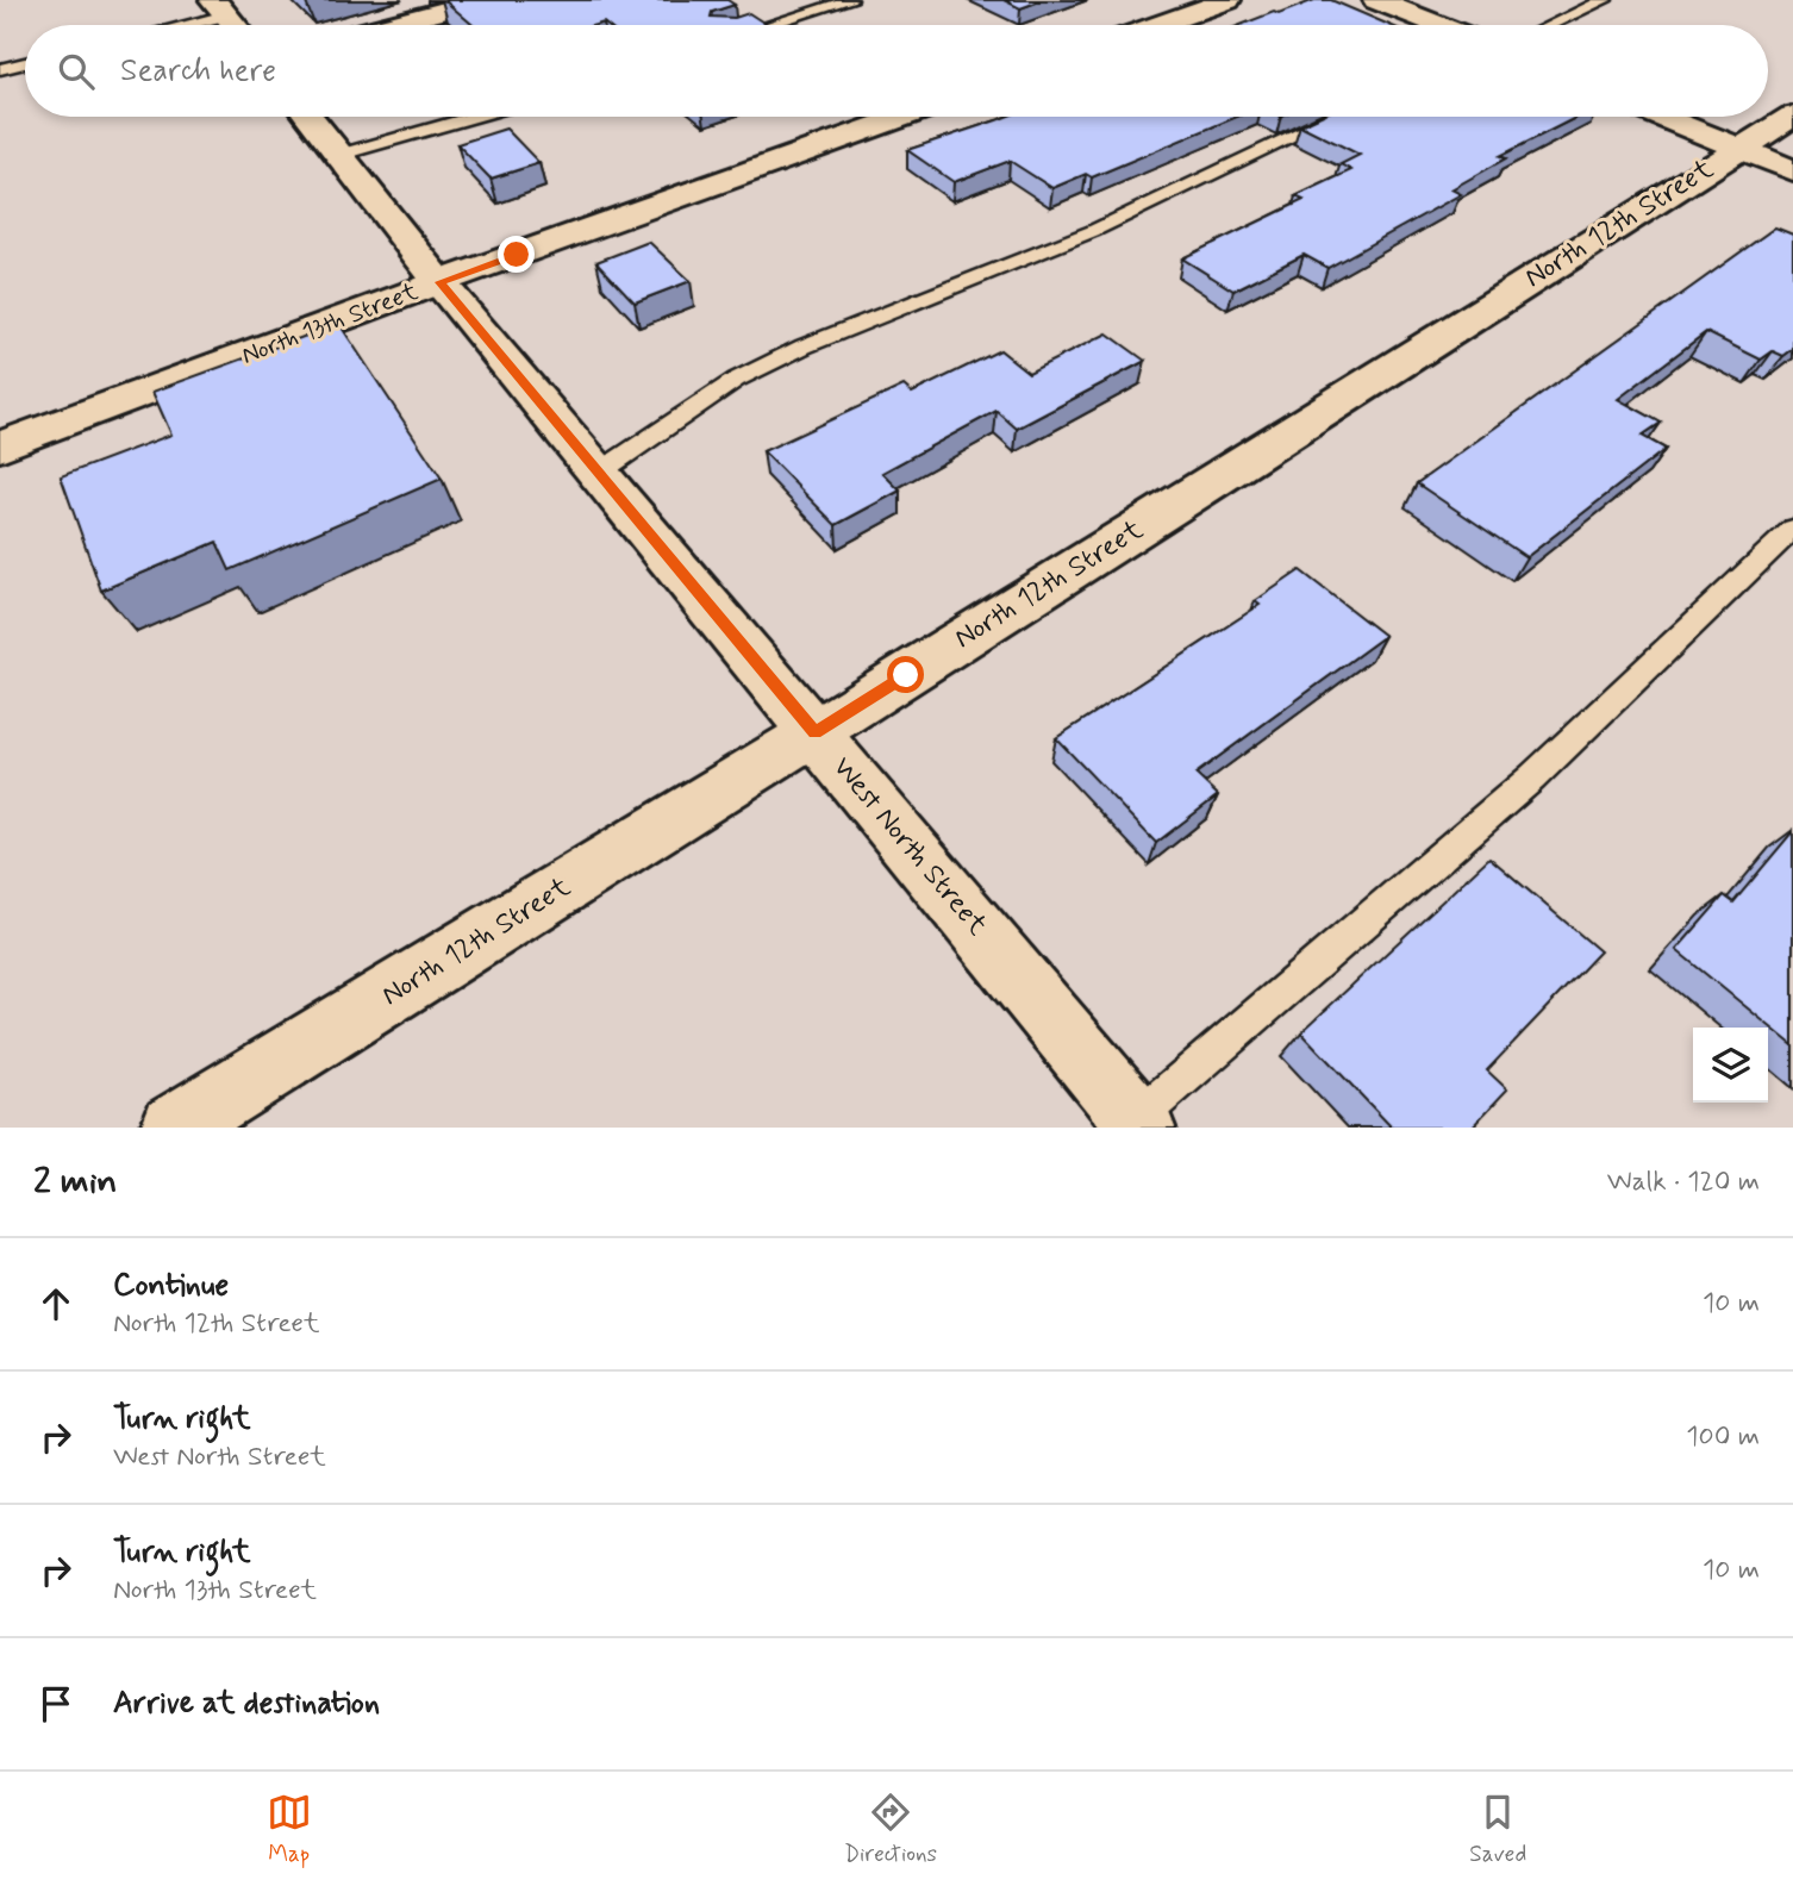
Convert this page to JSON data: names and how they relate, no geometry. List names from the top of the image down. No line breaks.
{"streets":{"street":["North 12th Street","North 13th Street","West North Street"]},"crossings":[["North 12th Street","West North Street"],["North 13th Street","West North Street"]],"page":{"search":"Search here","heading":["2 min","Walk · 120 m"],"list":[["Continue","North 12th Street","10 m"],["Turn right","West North Street","100 m"],["Turn right","North 13th Street","10 m"],"Arrive at destination"],"nav":["Map","Directions","Saved"]}}
